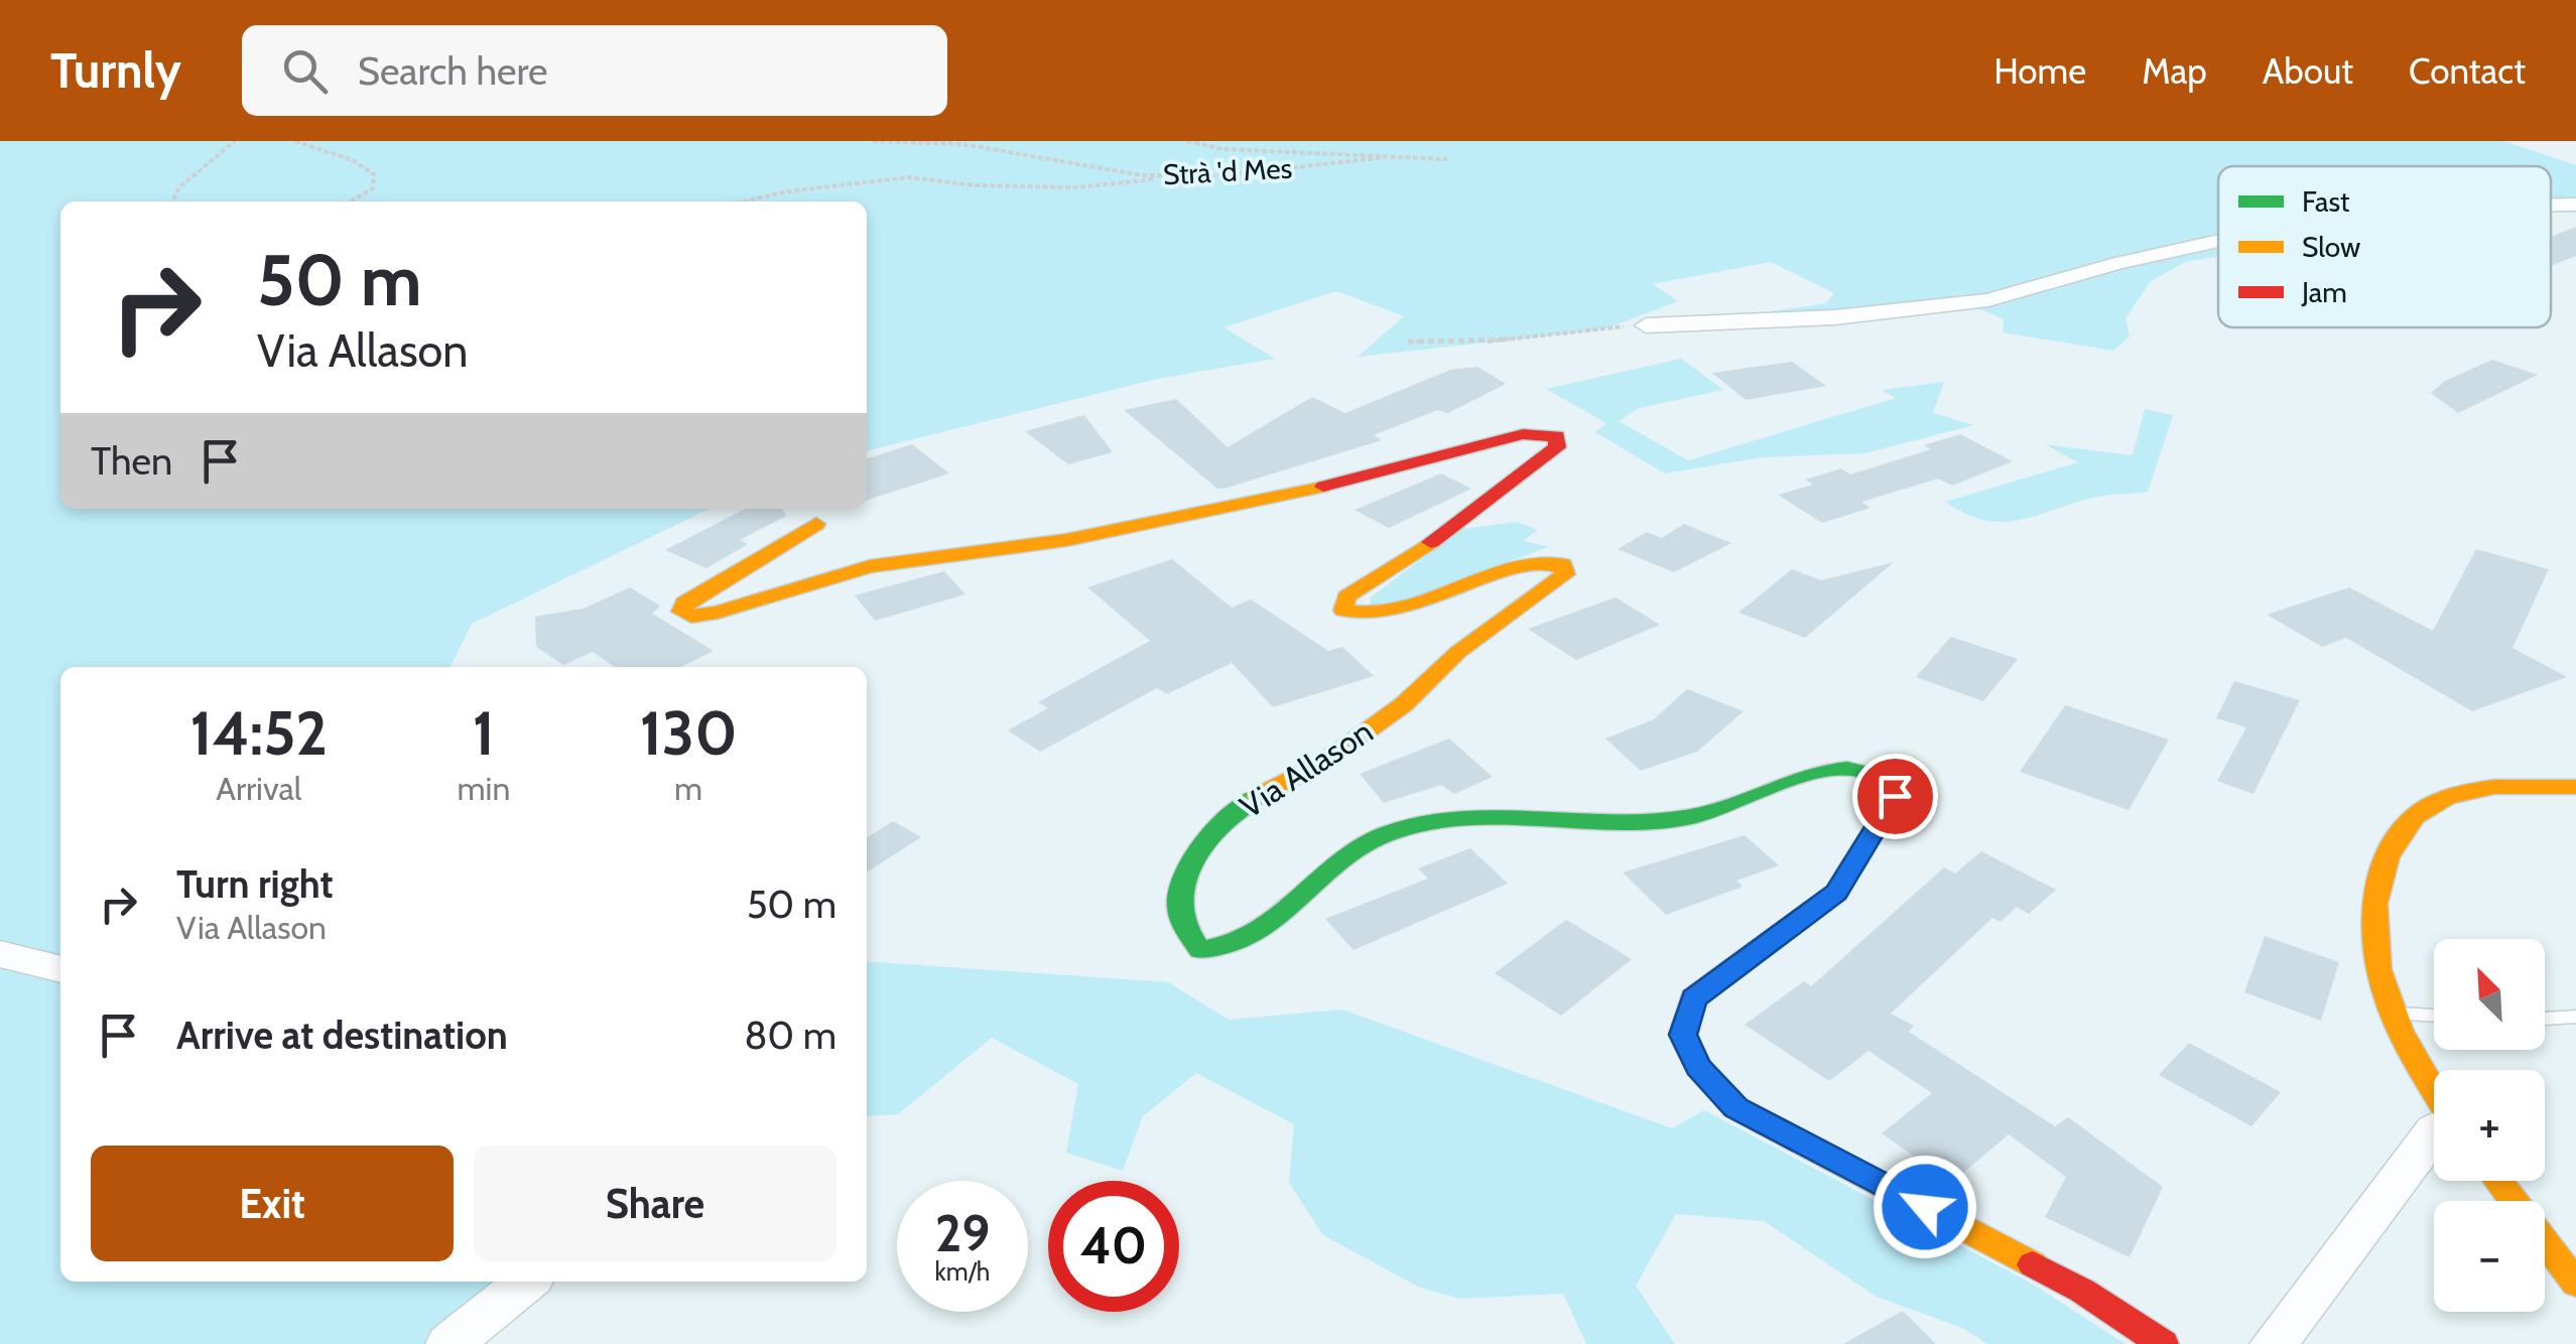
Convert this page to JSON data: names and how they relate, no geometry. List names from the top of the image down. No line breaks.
{"streets":{"street":["Via Allason"],"path":["Strà 'd Mes"]},"legend":["Fast","Slow","Jam"],"north":"top left","page":{"header":"Turnly","search":"Search here","nav":["Home","Map","About","Contact"],"turn":["50 m","Via Allason"],"then":"Then","eta":["14:52","Arrival","1","min","130","m"],"list":[{"name":"Turn right","note":"Via Allason","value":"50 m"},{"name":"Arrive at destination","value":"80 m"}],"map_buttons":["+","−"],"buttons":["Exit","Share"],"speed":"29 km/h","limit":"40"}}
